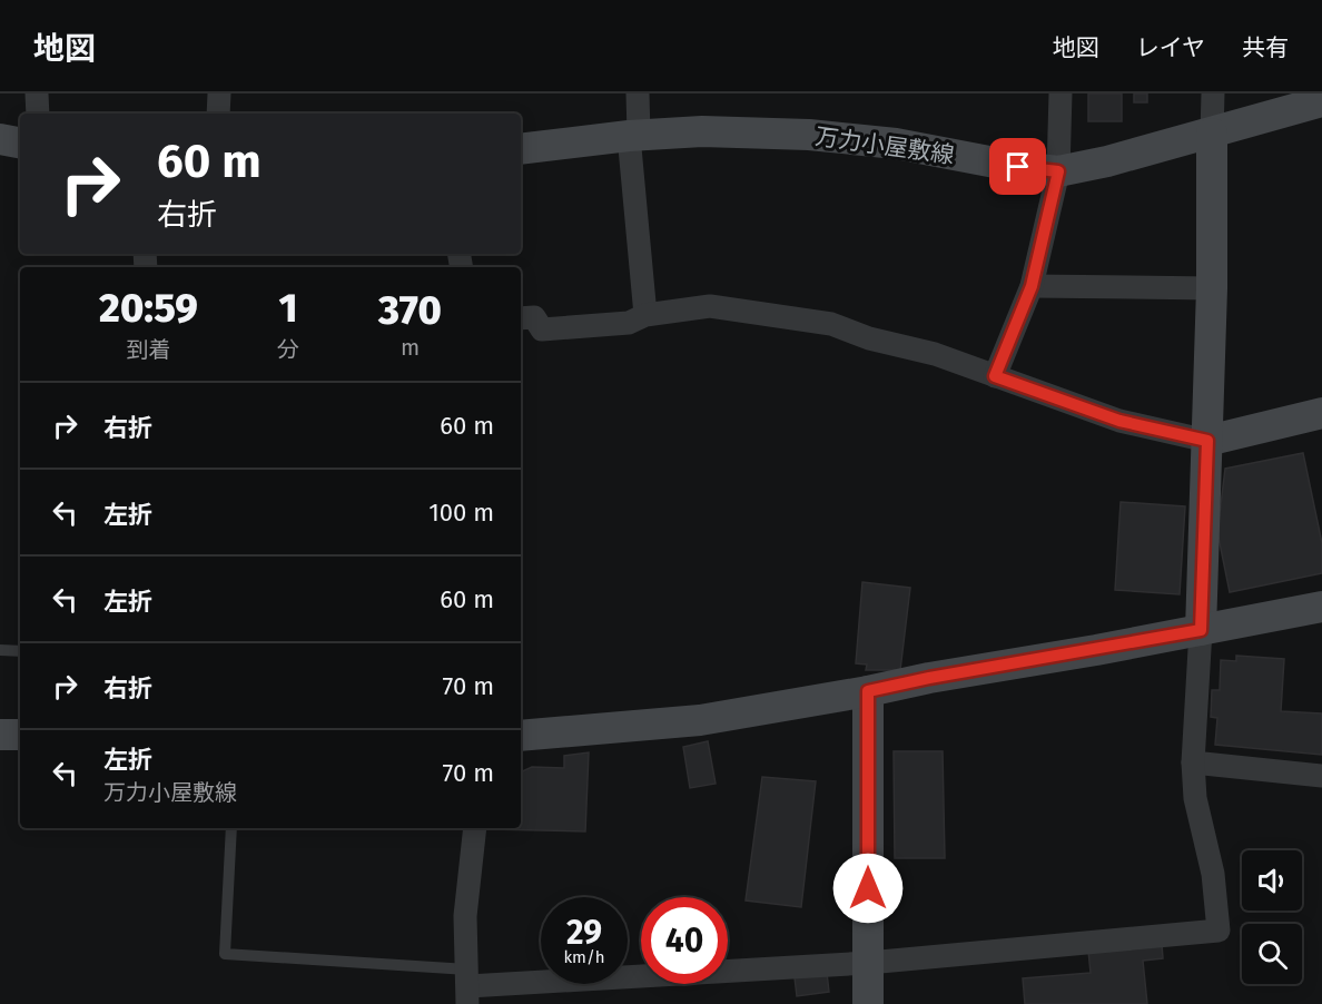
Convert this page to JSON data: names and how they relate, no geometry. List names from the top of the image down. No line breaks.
{"streets":{"street":["万力小屋敷線"]},"page":{"header":"地図","nav":["地図","レイヤ","共有"],"turn":["60 m","右折"],"eta":["20:59","到着","1","分","370","m"],"list":[{"name":"右折","value":"60 m"},{"name":"左折","value":"100 m"},{"name":"左折","value":"60 m"},{"name":"右折","value":"70 m"},{"name":"左折","note":"万力小屋敷線","value":"70 m"}],"speed":"29 km/h","limit":"40"}}
